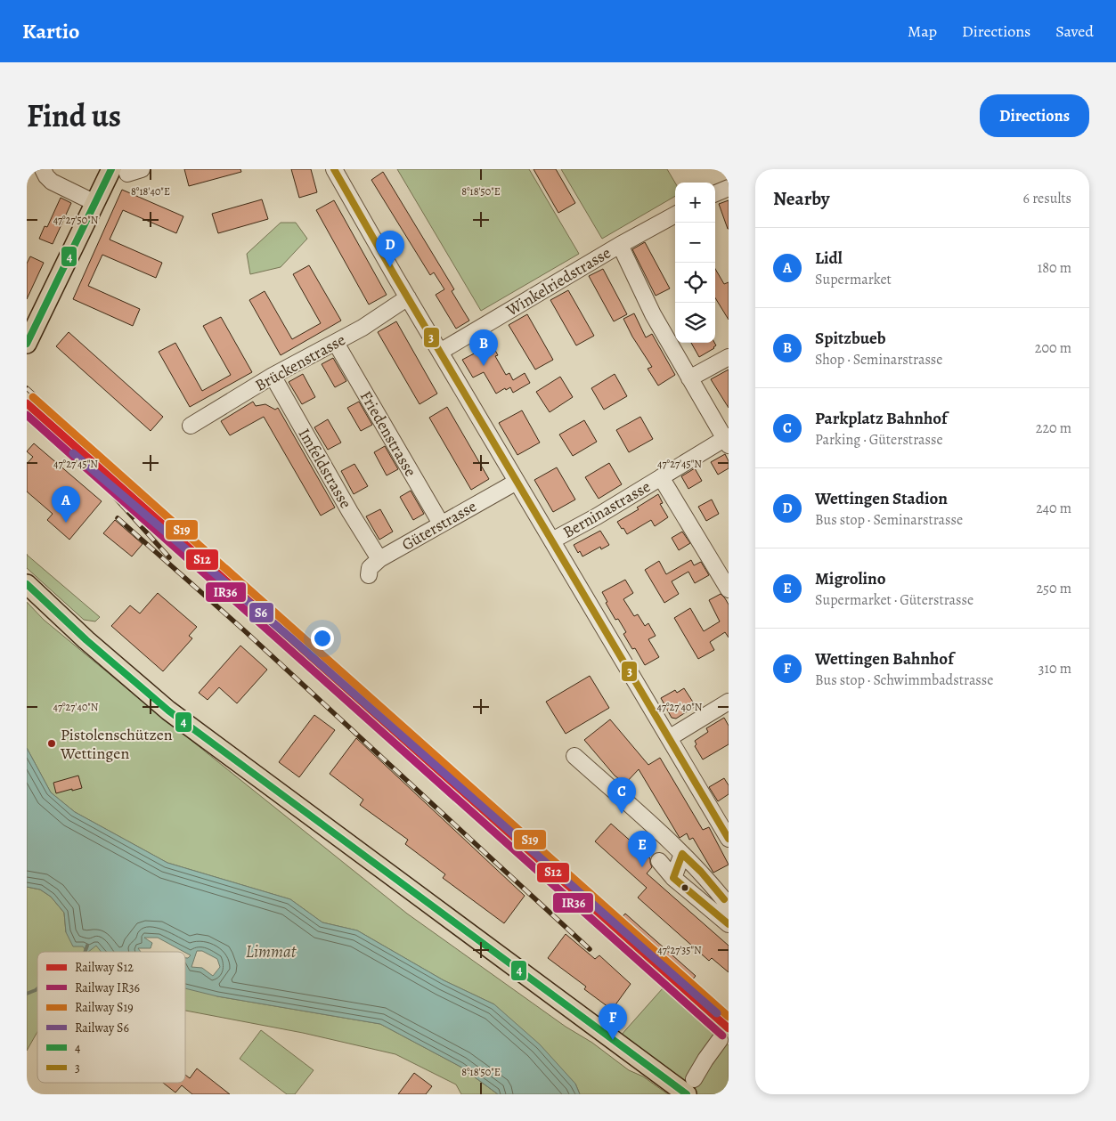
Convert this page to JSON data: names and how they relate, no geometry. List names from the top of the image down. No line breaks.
{"streets":{"street":["Winkelriedstrasse","Brückenstrasse","Friedenstrasse","Imfeldstrasse","Berninastrasse","Güterstrasse"]},"crossings":[["Brückenstrasse","Friedenstrasse"],["Brückenstrasse","Imfeldstrasse"],["Friedenstrasse","Güterstrasse"],["Imfeldstrasse","Güterstrasse"]],"water":["Limmat"],"places":["Pistolenschützen Wettingen"],"lines":["transit line 4","transit line 3","rail line S19","rail line S12","rail line IR36","rail line S6"],"legend":["Railway S12","Railway IR36","Railway S19","Railway S6","4","3"],"page":{"header":"Kartio","nav":["Map","Directions","Saved"],"title":"Find us","buttons":"Directions","heading":["Nearby","6 results"],"map_buttons":["+","−"],"list":[{"mark":"A","name":"Lidl","note":"Supermarket","value":"180 m"},{"mark":"B","name":"Spitzbueb","note":"Shop · Seminarstrasse","value":"200 m"},{"mark":"C","name":"Parkplatz Bahnhof","note":"Parking · Güterstrasse","value":"220 m"},{"mark":"D","name":"Wettingen Stadion","note":"Bus stop · Seminarstrasse","value":"240 m"},{"mark":"E","name":"Migrolino","note":"Supermarket · Güterstrasse","value":"250 m"},{"mark":"F","name":"Wettingen Bahnhof","note":"Bus stop · Schwimmbadstrasse","value":"310 m"}],"pins":["D","B","A","C","E","F"]},"coordinates":["8°18'40\"E","8°18'50\"E","47°27'50\"N","47°27'45\"N","47°27'40\"N","47°27'35\"N"]}
